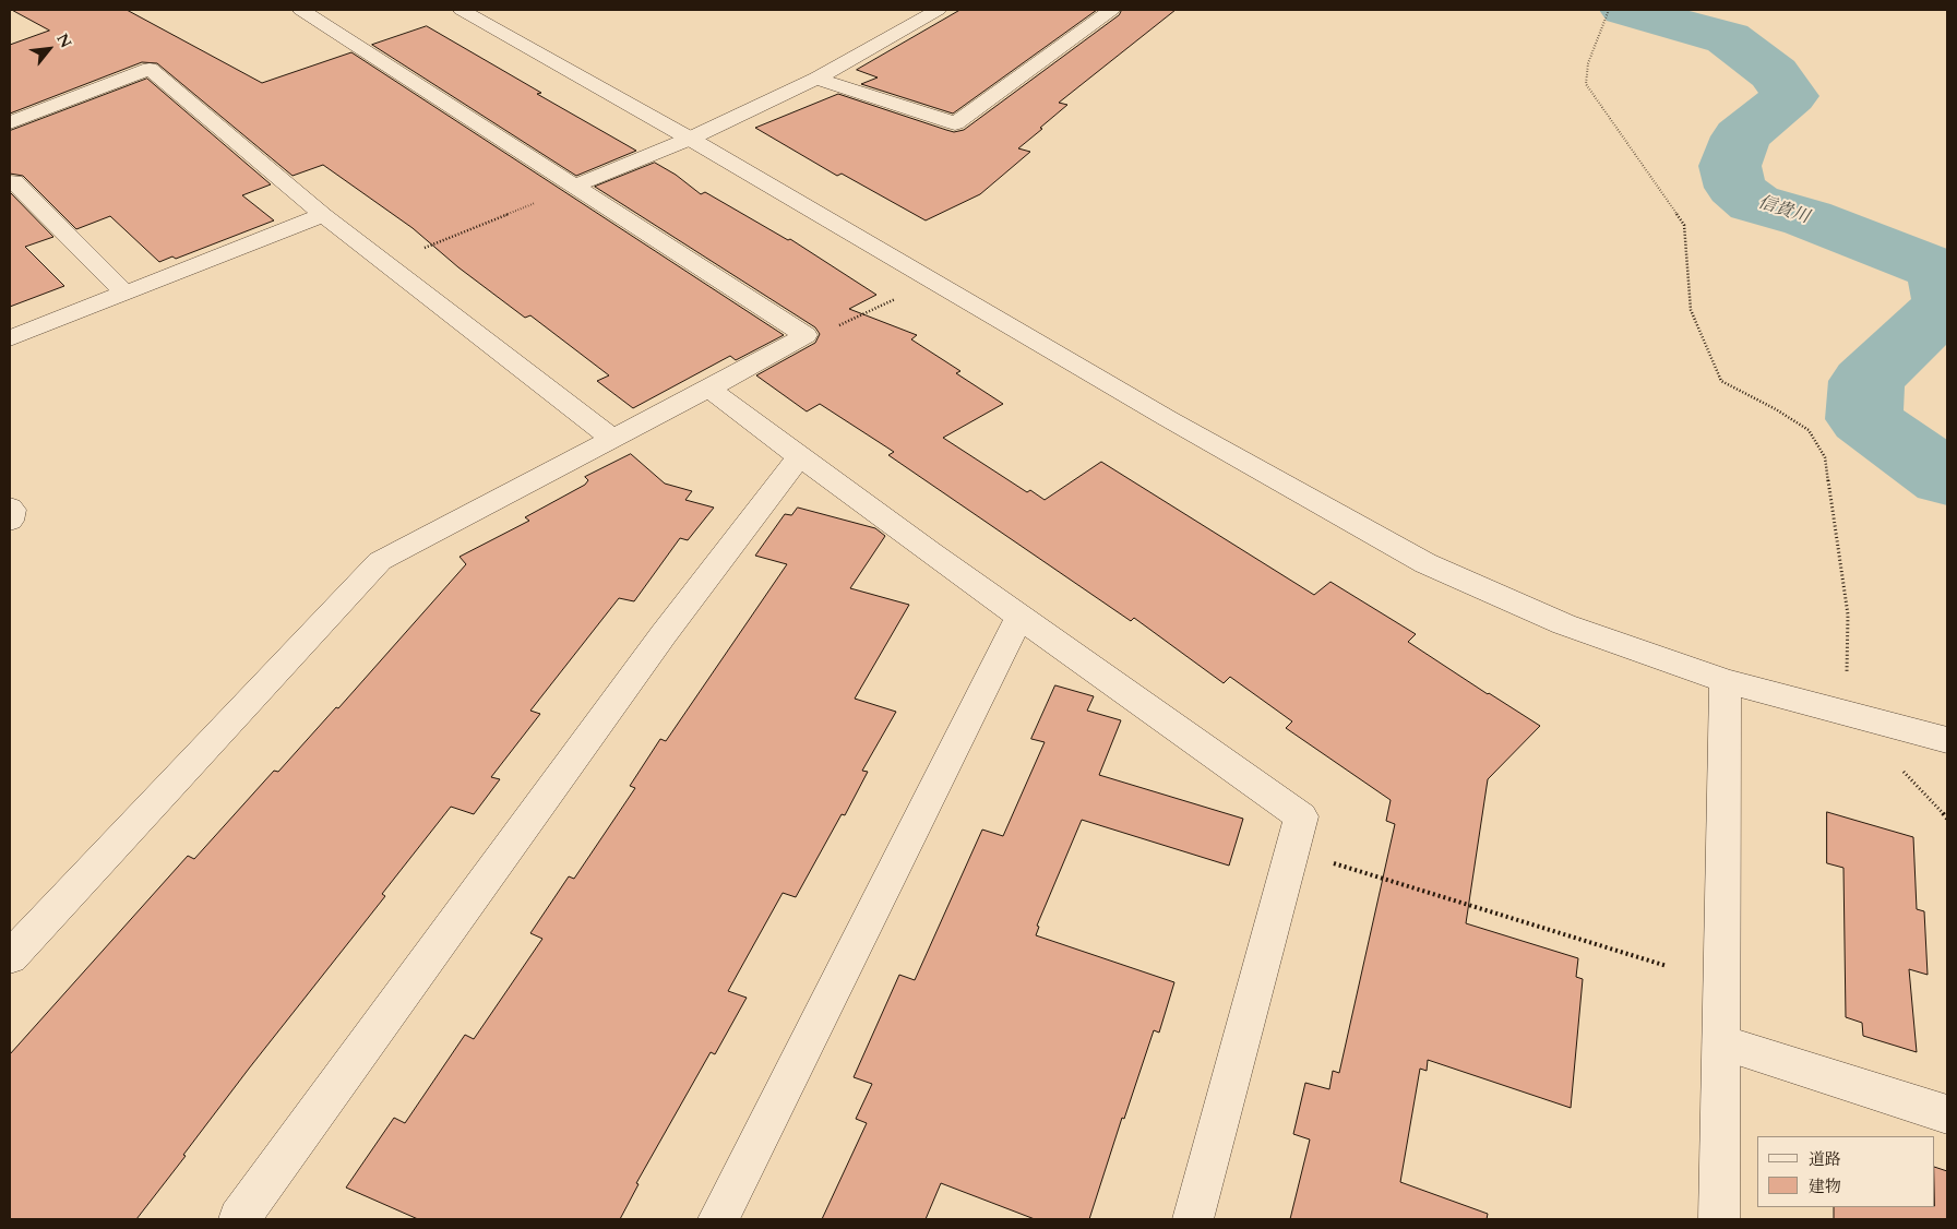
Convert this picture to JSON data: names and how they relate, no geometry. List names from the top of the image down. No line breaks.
{"water":["信貴川"],"legend":["道路","建物"],"north":"top right"}
